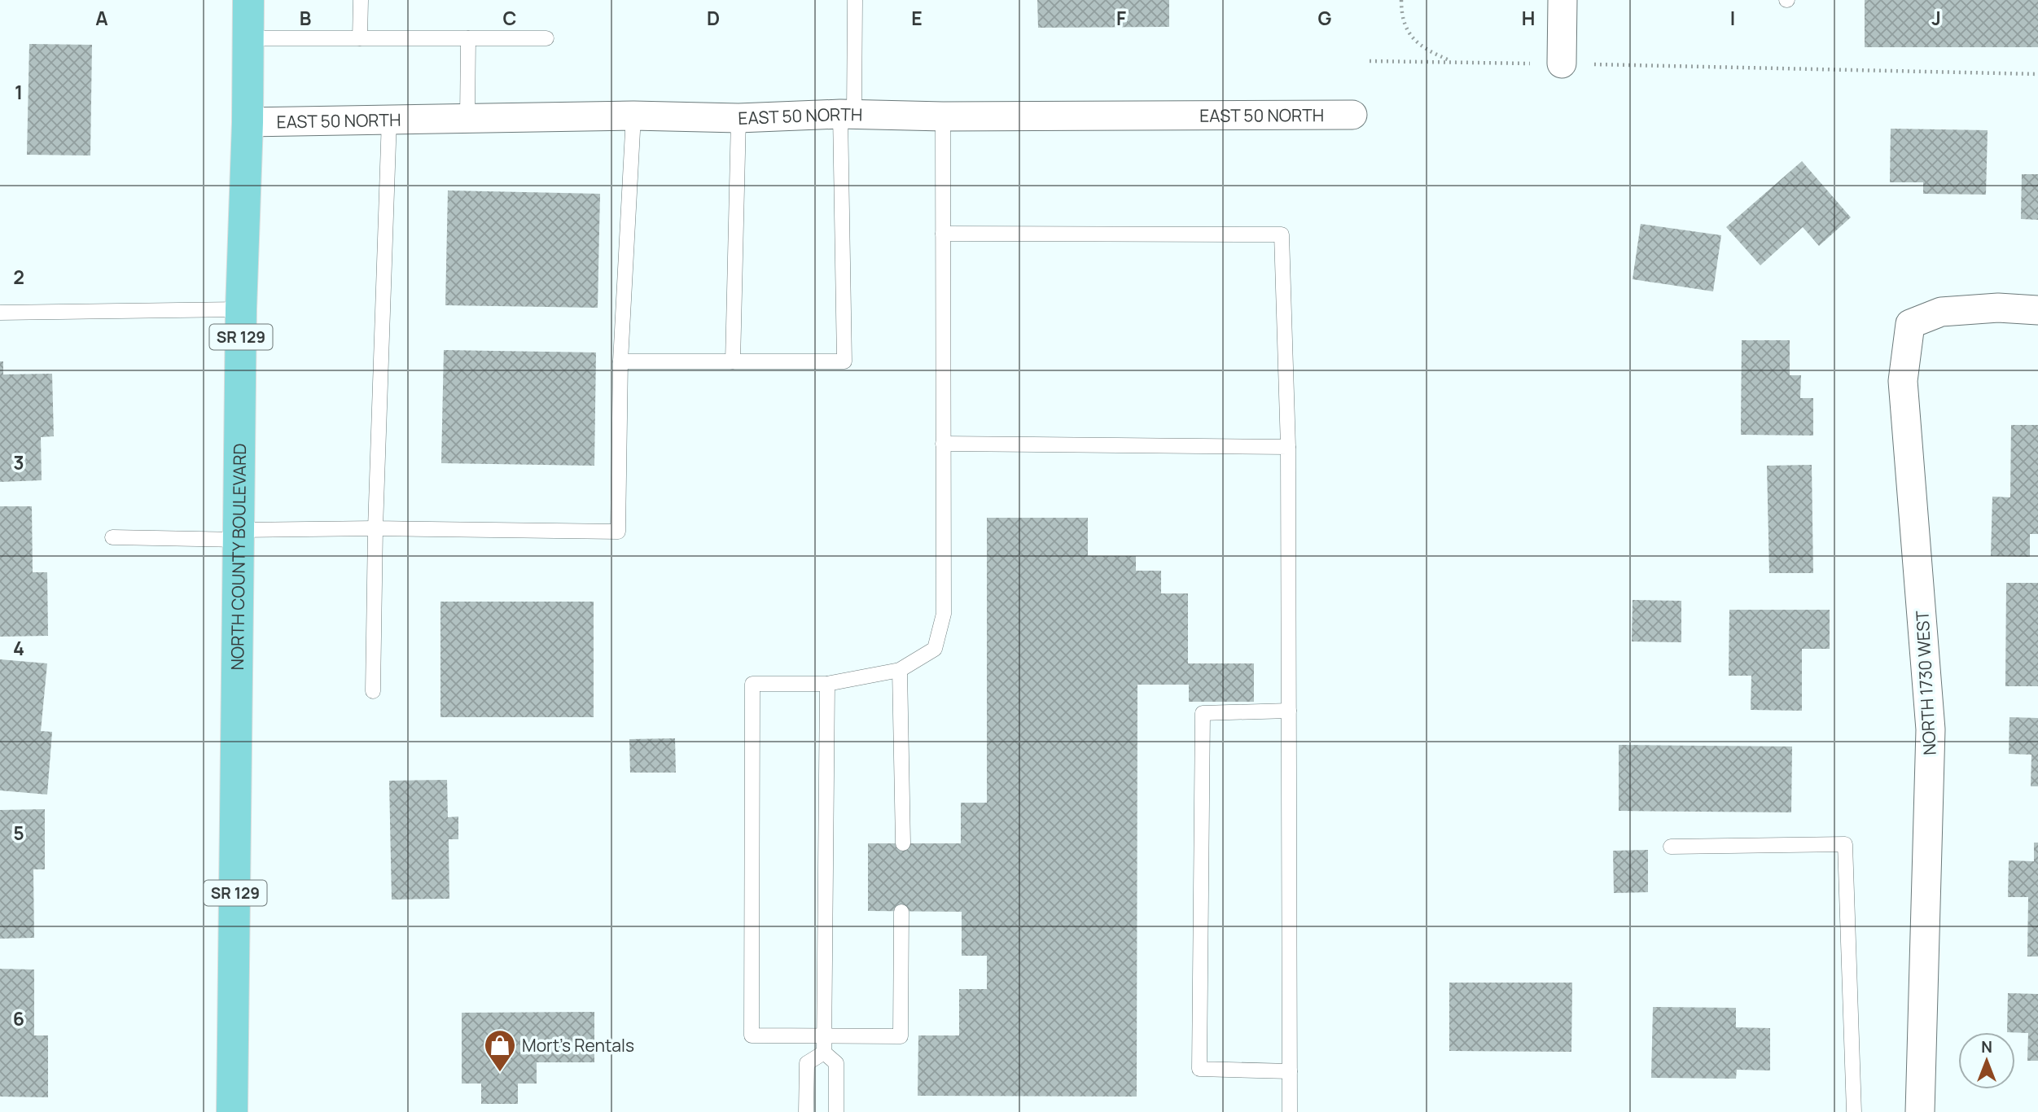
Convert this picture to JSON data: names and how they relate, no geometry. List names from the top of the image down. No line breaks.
{"streets":{"main road":["SR 129","NORTH COUNTY BOULEVARD"],"street":["EAST 50 NORTH","NORTH 1730 WEST"]},"crossings":[["EAST 50 NORTH","NORTH COUNTY BOULEVARD"]],"places":{"shop":["Mort’s Rentals"]},"north":"top","grid":{"columns":["A","B","C","D","E","F","G","H","I","J"],"rows":["1","2","3","4","5","6"]}}
